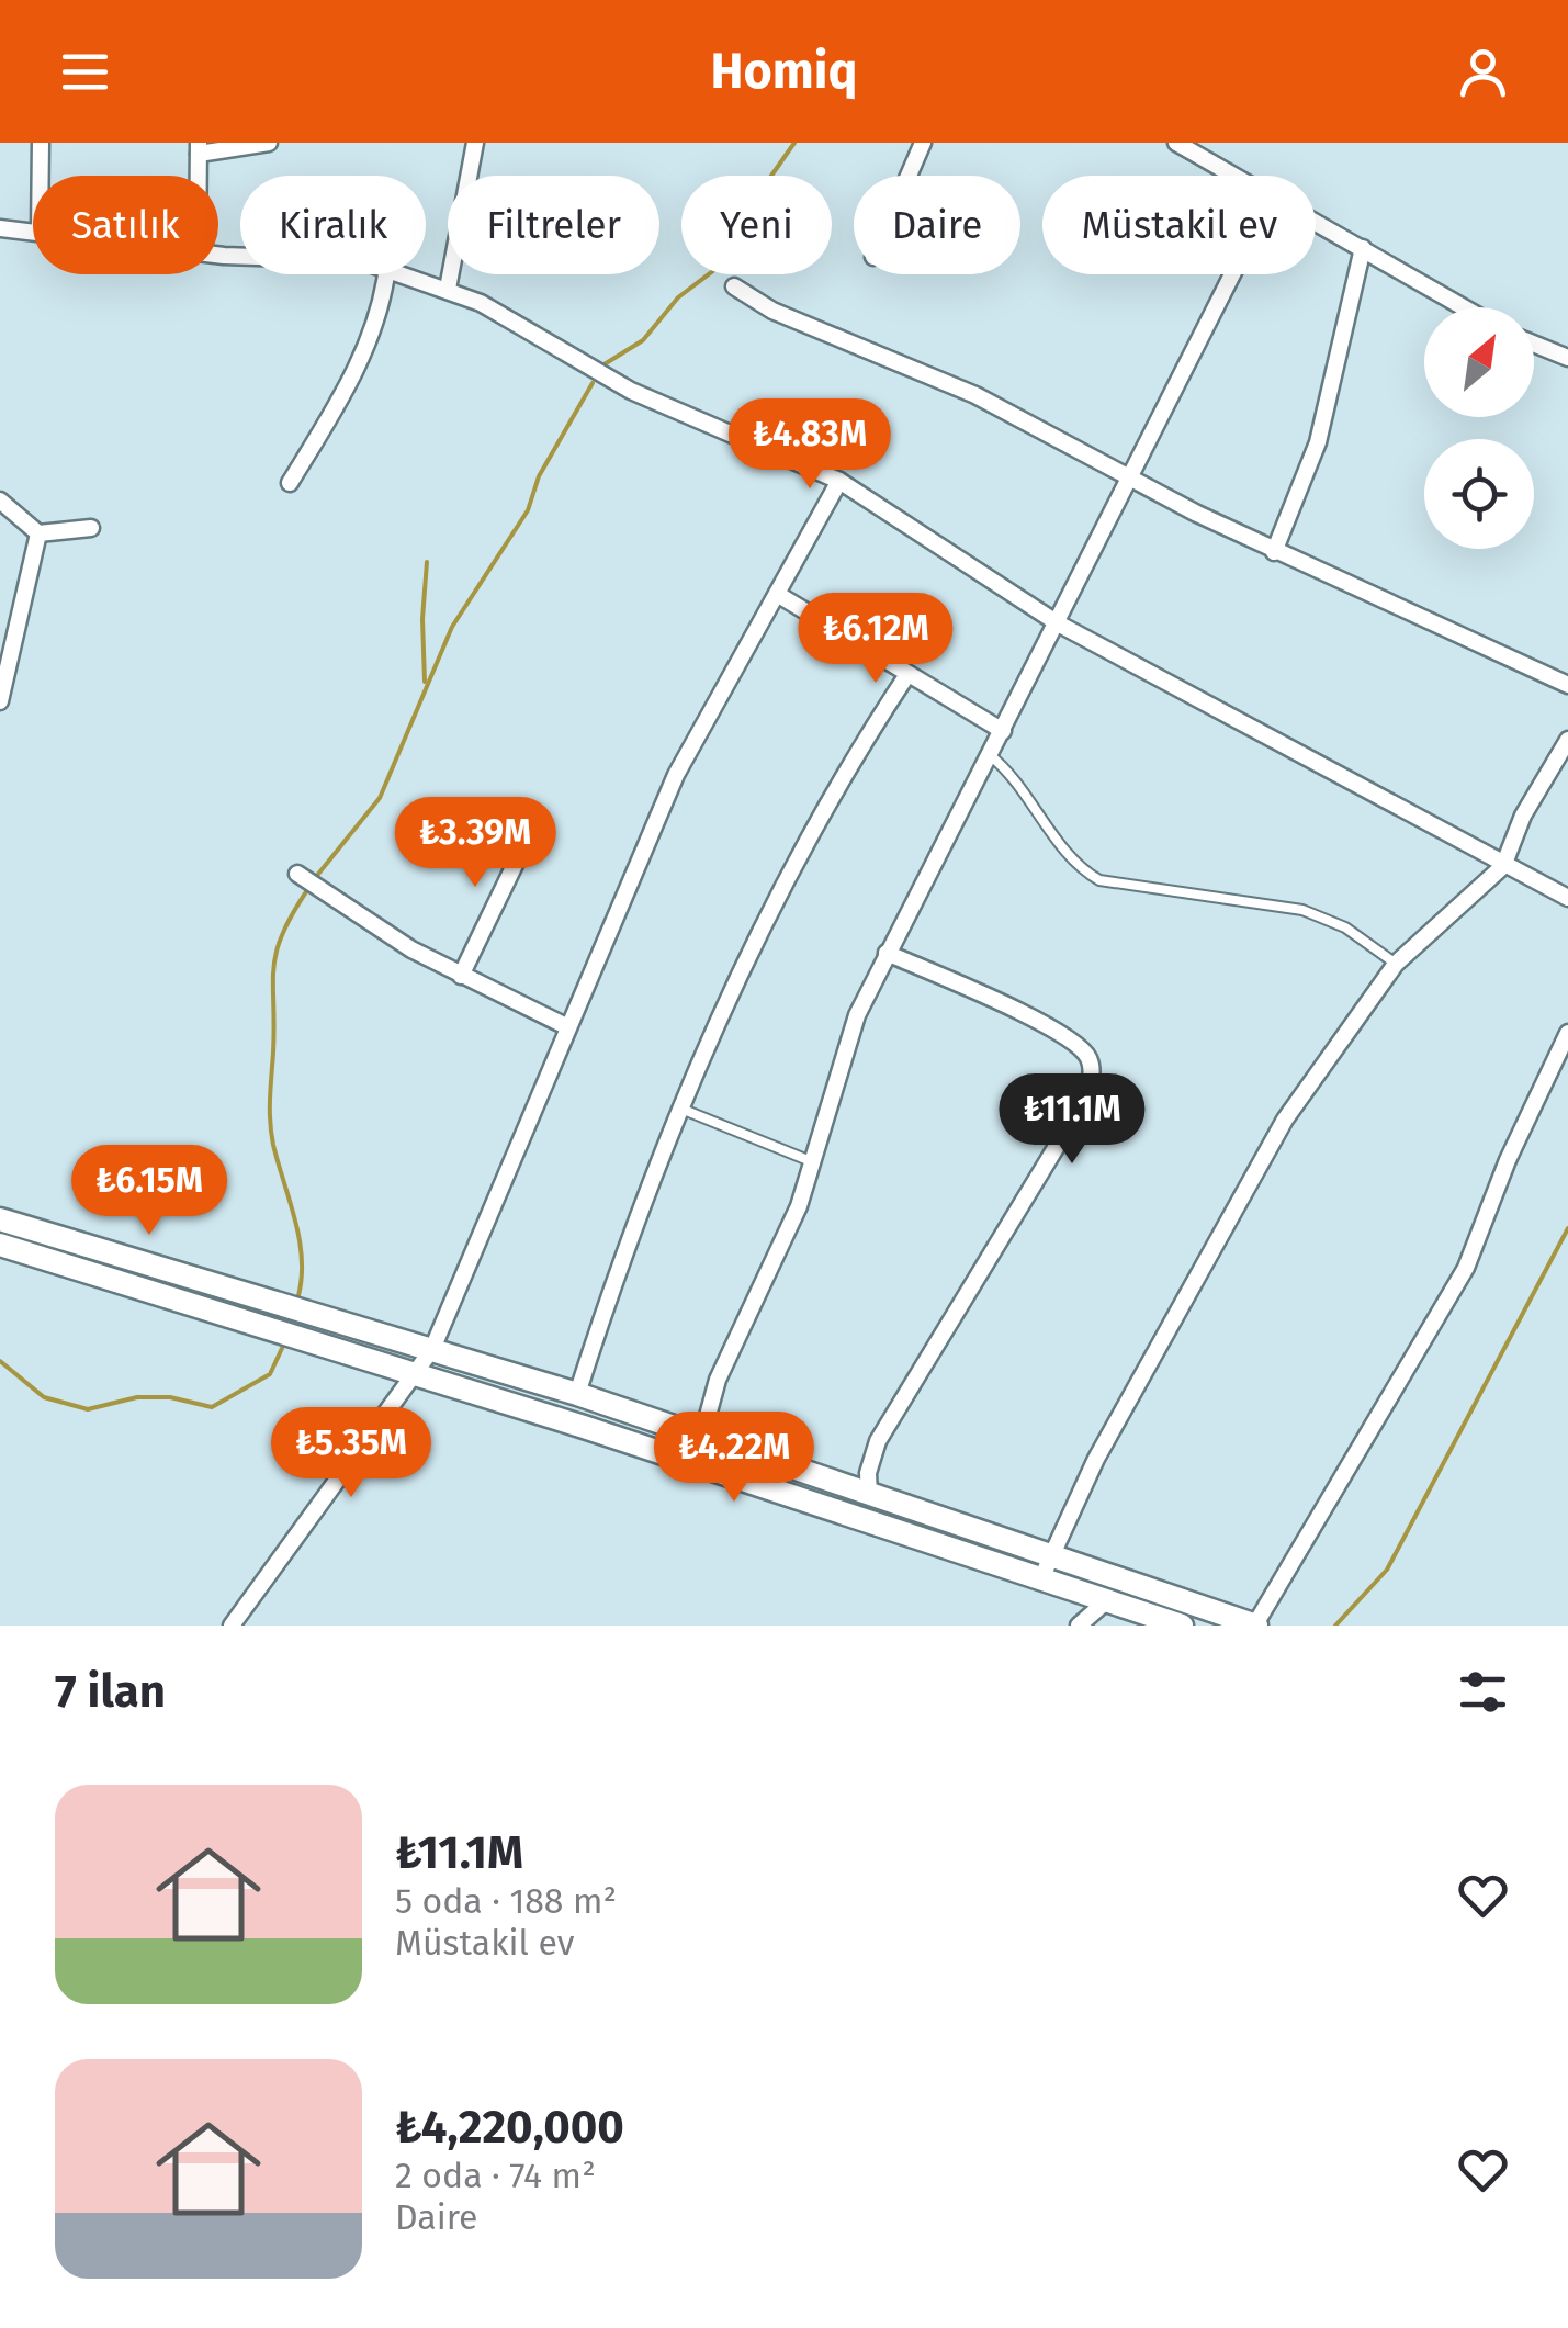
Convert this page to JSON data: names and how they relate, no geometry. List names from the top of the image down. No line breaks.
{"north":"top right","page":{"header":"Homiq","chip":["Satılık","Kiralık","Filtreler","Yeni","Daire","Müstakil ev"],"price":["₺4.83M","₺6.12M","₺3.39M","₺11.1M","₺6.15M","₺5.35M","₺4.22M"],"heading":"7 ilan","list":[{"name":"₺11.1M","note":"5 oda · 188 m² · Müstakil ev"},{"name":"₺4,220,000","note":"2 oda · 74 m² · Daire"}]}}
